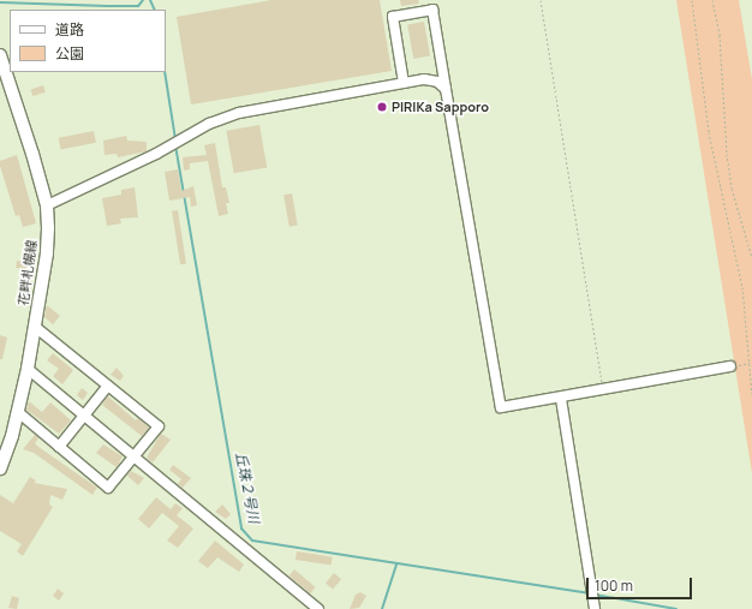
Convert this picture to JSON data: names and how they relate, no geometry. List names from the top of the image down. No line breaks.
{"streets":{"main road":["花畔札幌線"]},"water":["丘珠２号川"],"places":["PIRIKa Sapporo"],"legend":["道路","公園"],"scale_bar":"100 m"}
